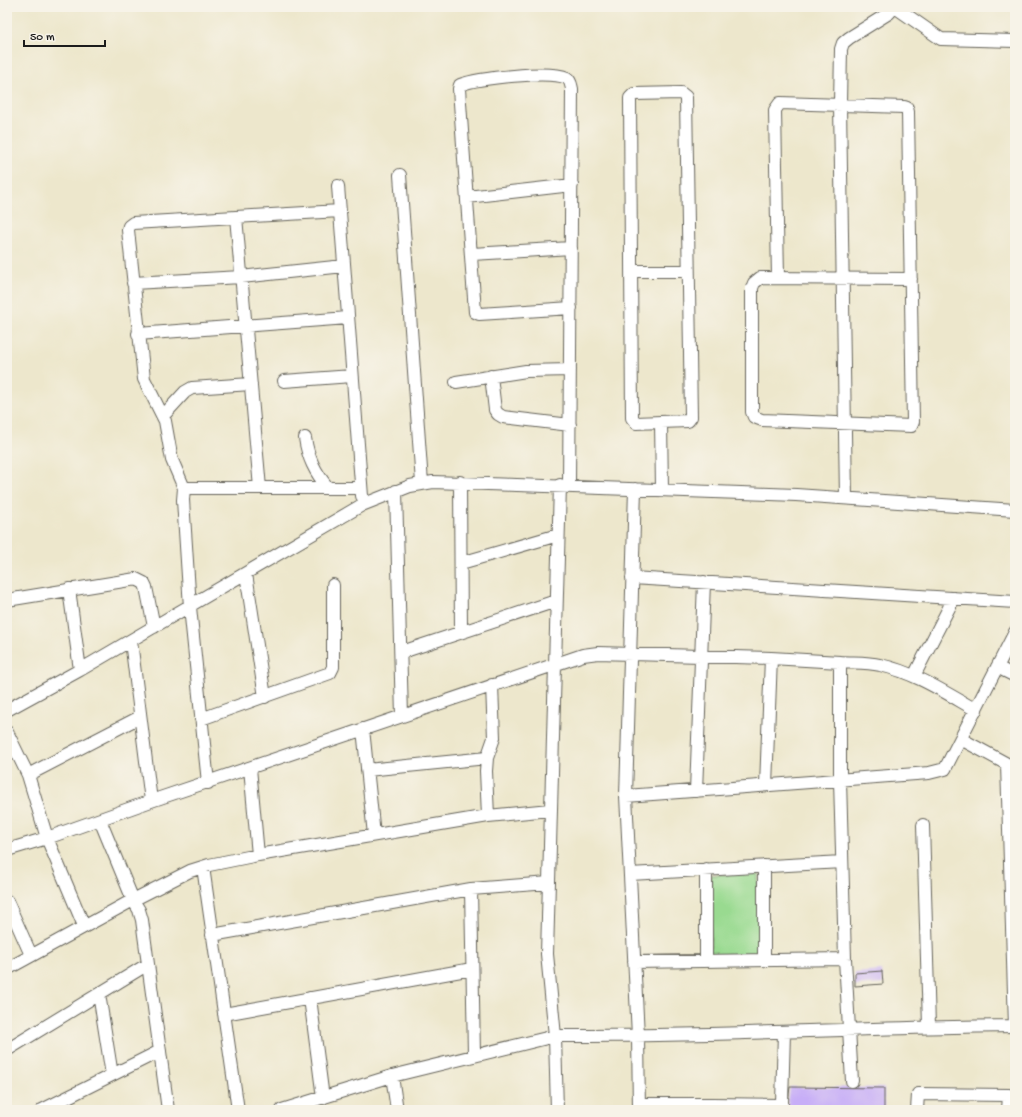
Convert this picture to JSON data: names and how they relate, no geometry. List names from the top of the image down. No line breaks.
{"scale_bar":"50 m"}
